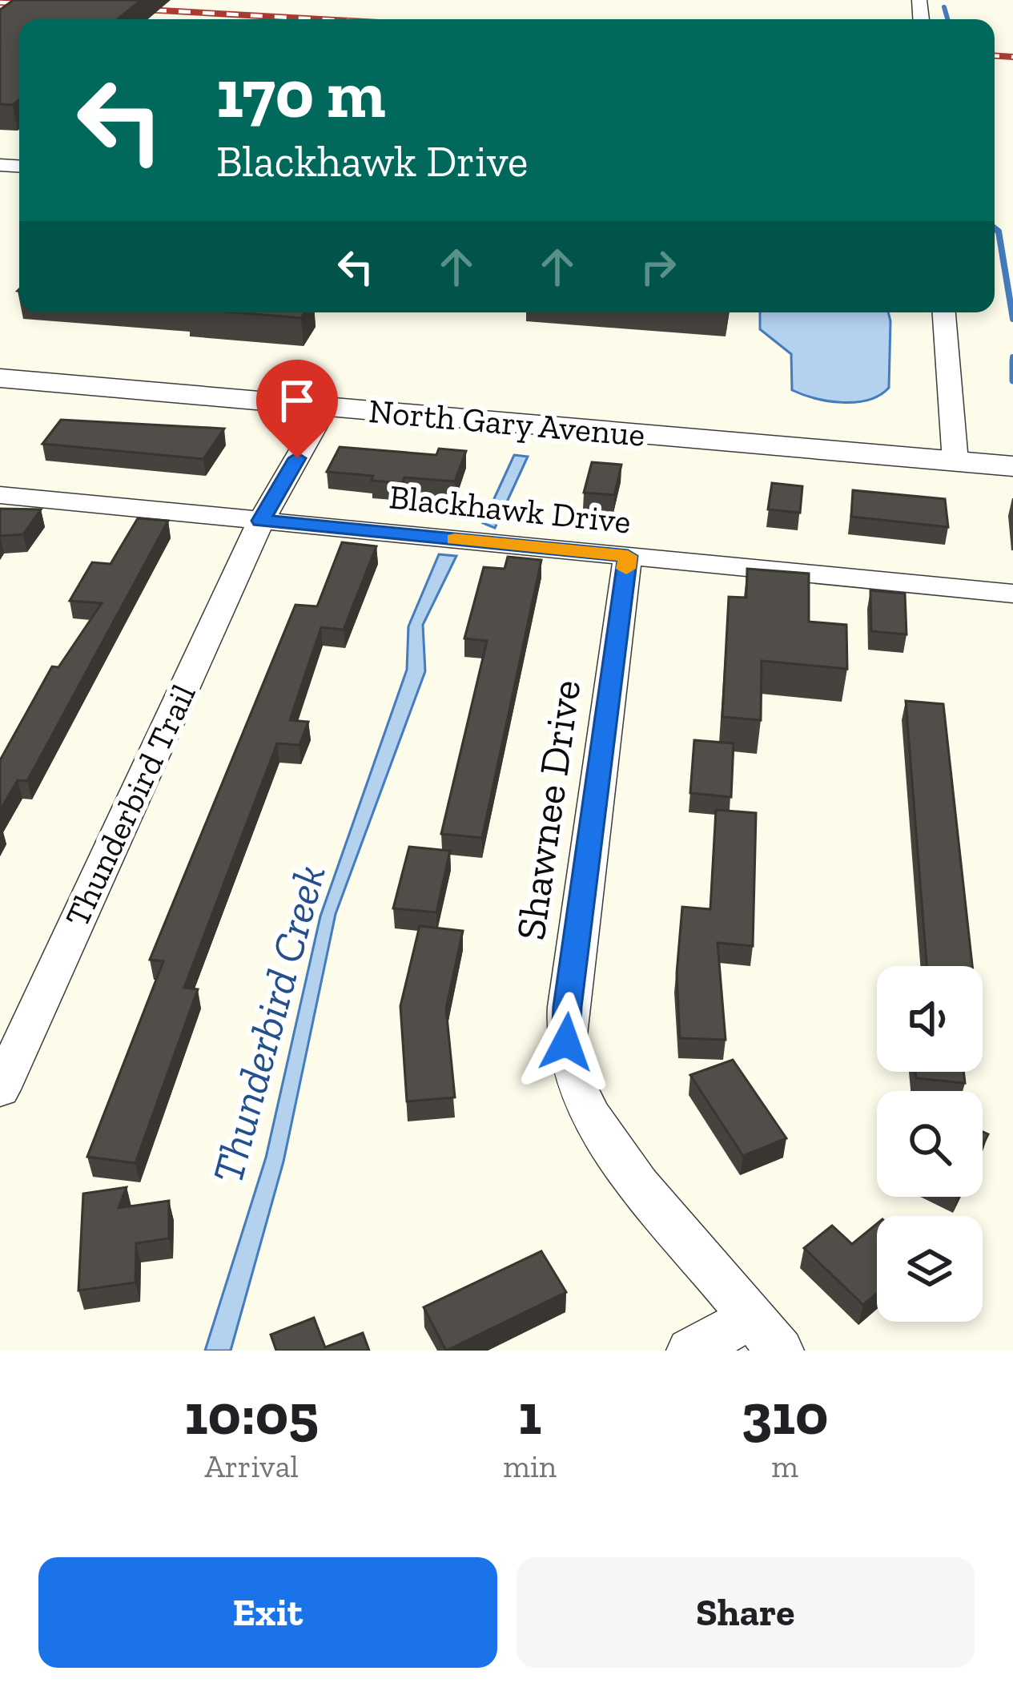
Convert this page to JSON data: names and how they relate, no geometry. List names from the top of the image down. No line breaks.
{"streets":{"street":["North Gary Avenue","Blackhawk Drive","Thunderbird Trail","Shawnee Drive"]},"crossings":[["North Gary Avenue","Thunderbird Trail"],["Blackhawk Drive","Thunderbird Trail"],["Blackhawk Drive","Shawnee Drive"]],"water":["Thunderbird Creek"],"page":{"turn":["170 m","Blackhawk Drive"],"eta":["10:05","Arrival","1","min","310","m"],"buttons":["Exit","Share"]}}
